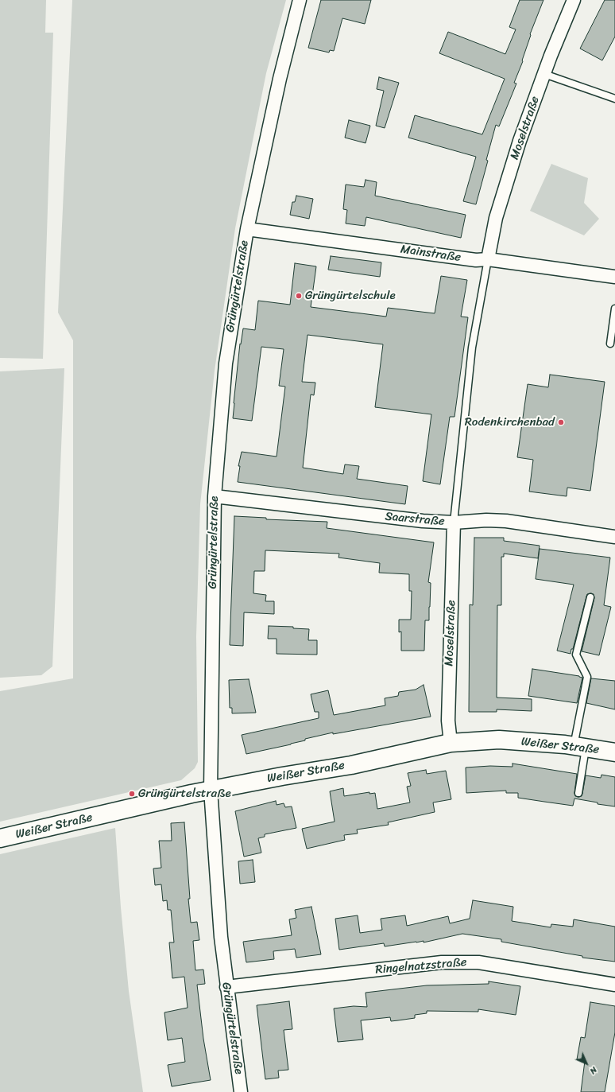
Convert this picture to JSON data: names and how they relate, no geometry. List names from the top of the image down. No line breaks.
{"streets":{"street":["Moselstraße","Mainstraße","Grüngürtelstraße","Saarstraße","Weißer Straße","Ringelnatzstraße"]},"crossings":[["Moselstraße","Mainstraße"],["Moselstraße","Saarstraße"],["Moselstraße","Weißer Straße"],["Mainstraße","Grüngürtelstraße"],["Grüngürtelstraße","Saarstraße"],["Grüngürtelstraße","Weißer Straße"],["Grüngürtelstraße","Ringelnatzstraße"]],"places":["Grüngürtelschule","Rodenkirchenbad","Grüngürtelstraße"],"north":"bottom right"}
